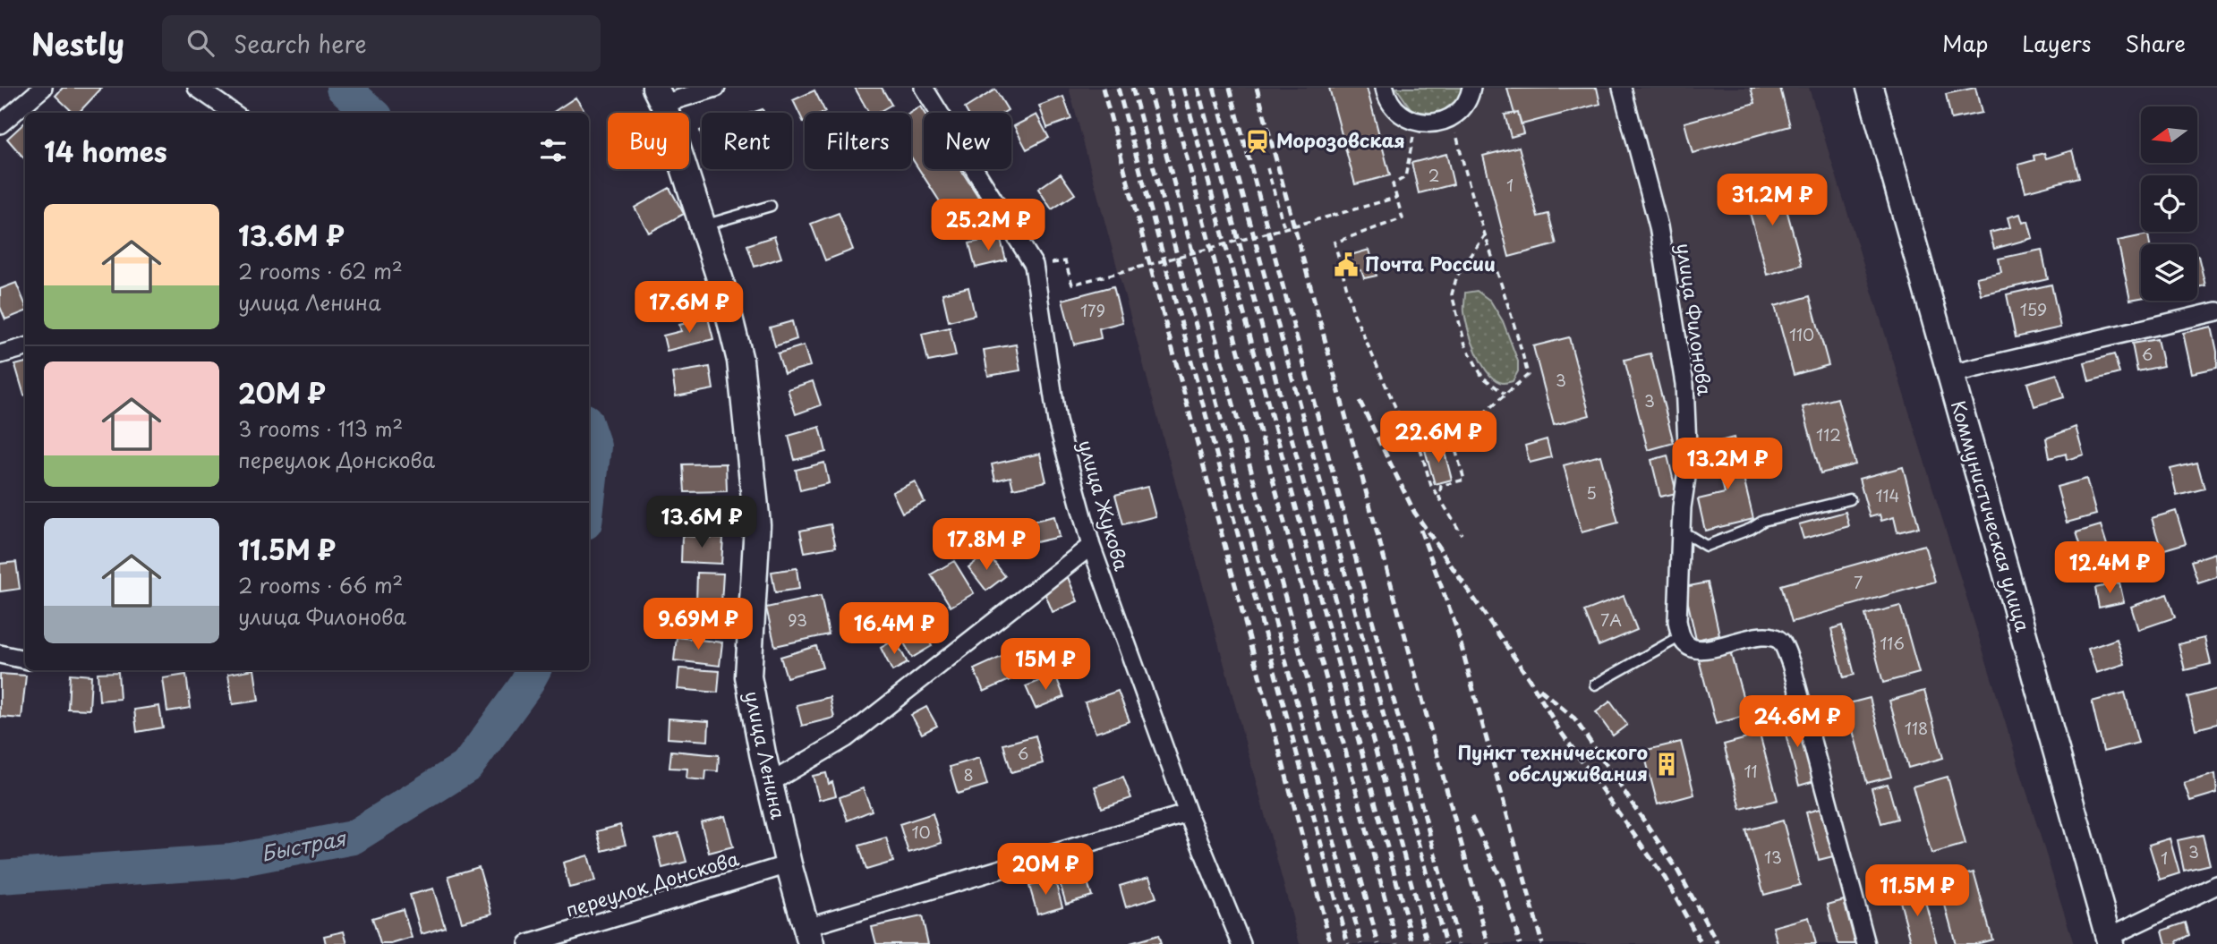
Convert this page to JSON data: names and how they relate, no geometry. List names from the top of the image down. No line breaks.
{"streets":{"street":["улица Филонова","улица Жукова","Коммунистическая улица","улица Ленина","переулок Донскова"]},"crossings":[["улица Ленина","переулок Донскова"]],"water":["Быстрая"],"places":{"station":["Морозовская"],"public building":["Почта России"],"building":["Пункт технического обслуживания"]},"house_numbers":["2","1","159","179","110","6","3","3","112","5","114","7","93","7А","116","118","6","11","8","10","3","13","1"],"north":"left","page":{"header":"Nestly","search":"Search here","nav":["Map","Layers","Share"],"chip":["Buy","Rent","Filters","New"],"heading":"14 homes","price":["31.2M ₽","25.2M ₽","17.6M ₽","22.6M ₽","13.2M ₽","13.6M ₽","17.8M ₽","12.4M ₽","9.69M ₽","16.4M ₽","15M ₽","24.6M ₽","20M ₽","11.5M ₽"],"list":[{"name":"13.6M ₽","note":"2 rooms · 62 m² · улица Ленина"},{"name":"20M ₽","note":"3 rooms · 113 m² · переулок Донскова"},{"name":"11.5M ₽","note":"2 rooms · 66 m² · улица Филонова"}]}}
